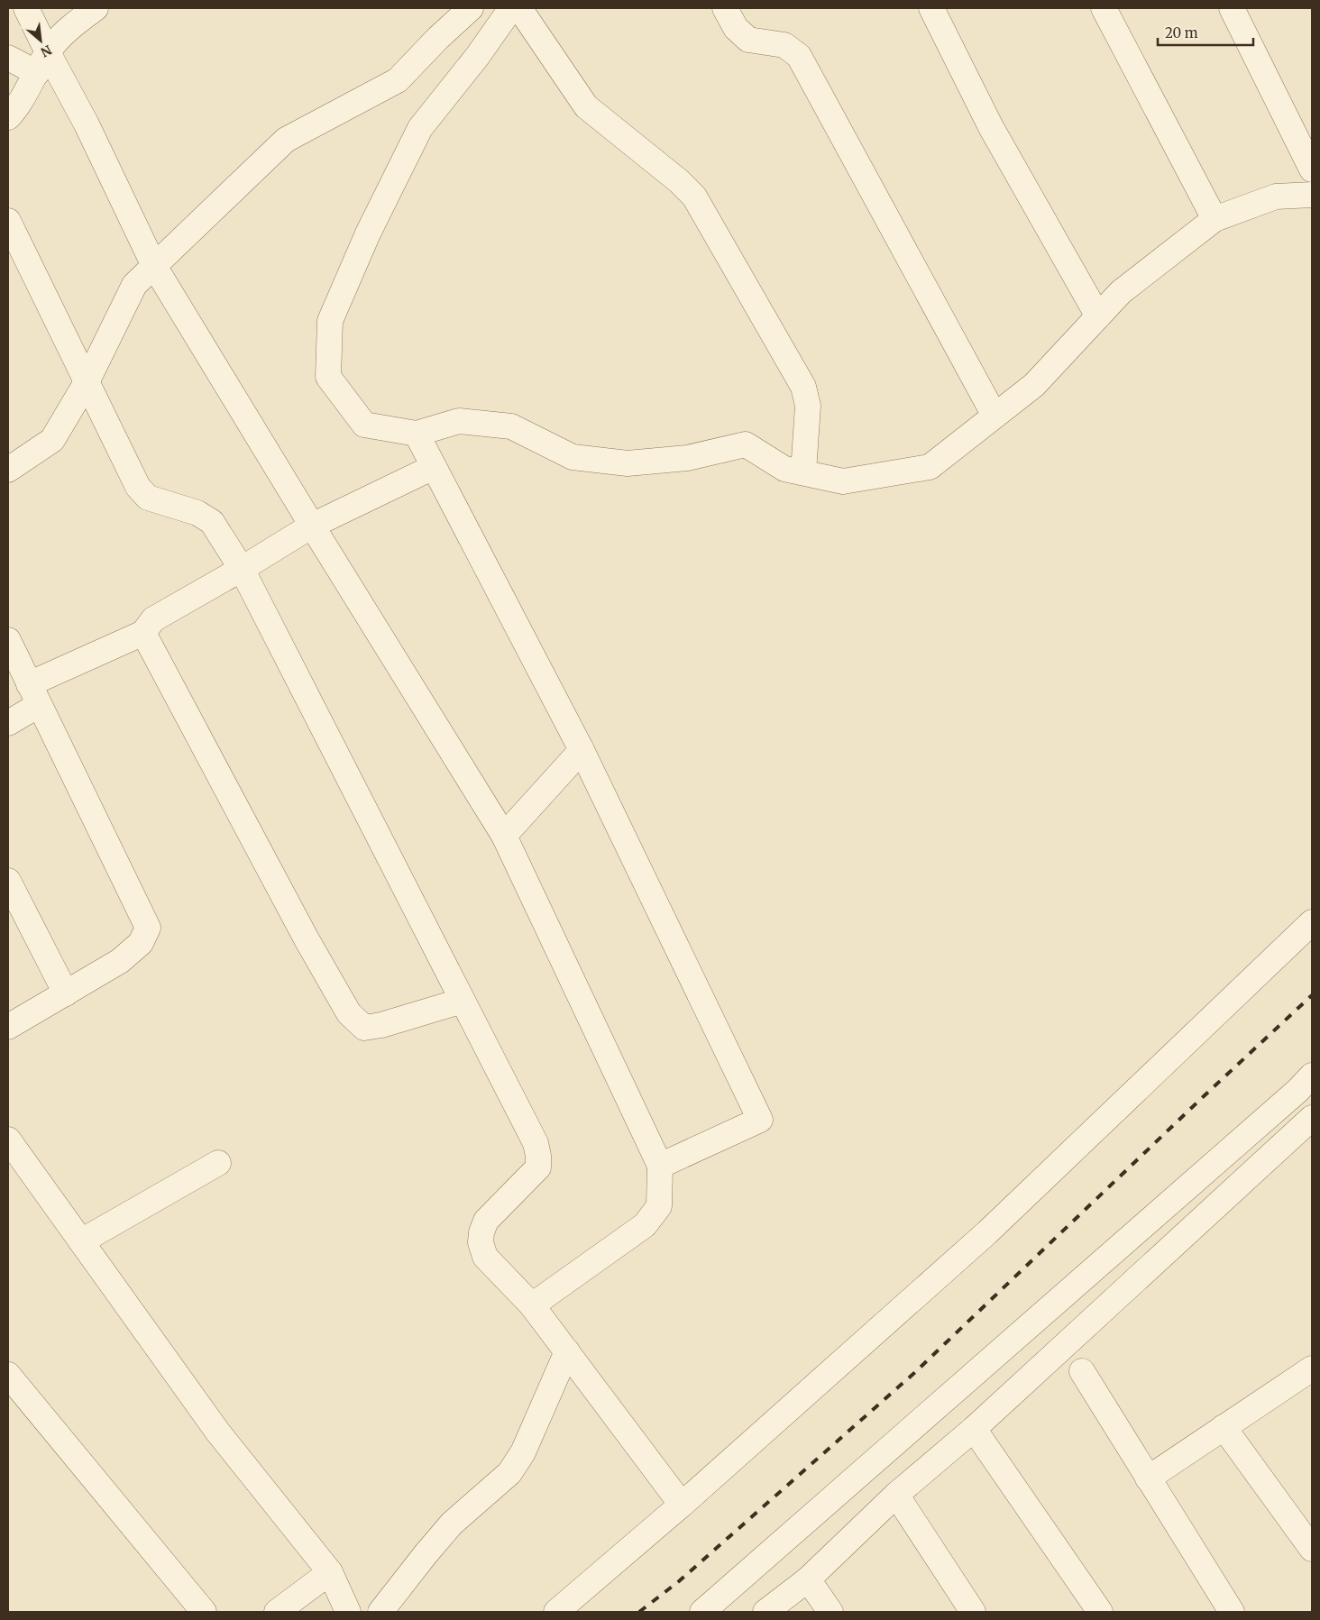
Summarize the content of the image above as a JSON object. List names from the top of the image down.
{
  "scale_bar": "20 m",
  "north": "bottom right"
}
